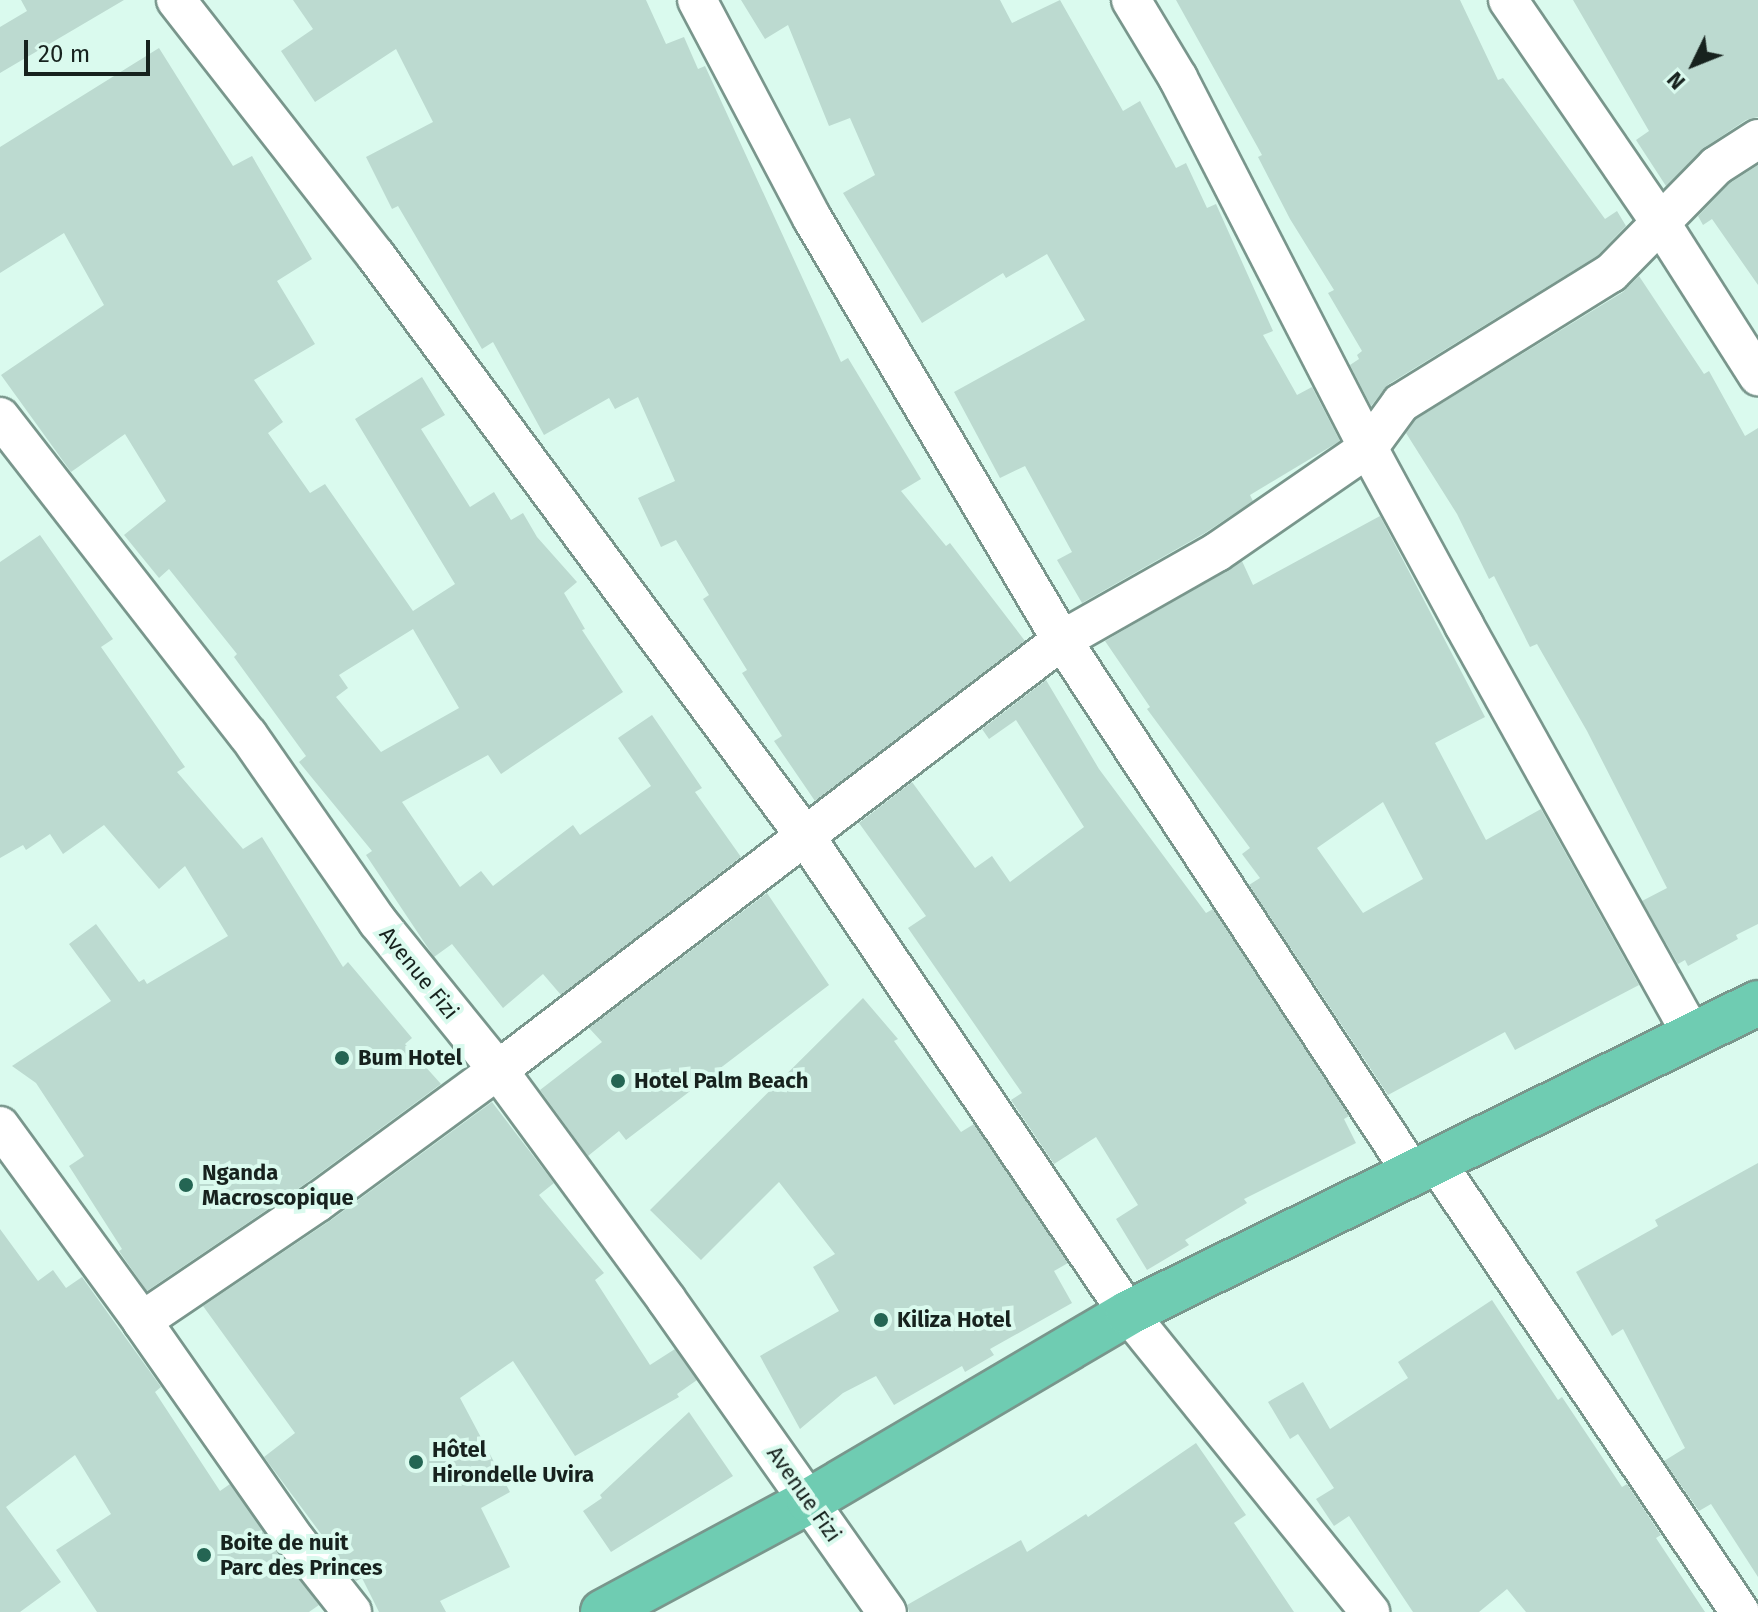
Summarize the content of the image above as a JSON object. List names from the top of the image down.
{
  "streets": {
    "street": ["Avenue Fizi"]
  },
  "places": [
    "Bum Hotel",
    "Hotel Palm Beach",
    "Nganda Macroscopique",
    "Kiliza Hotel",
    "Hôtel Hirondelle Uvira",
    "Boite de nuit Parc des Princes"
  ],
  "scale_bar": "20 m",
  "north": "bottom left"
}
